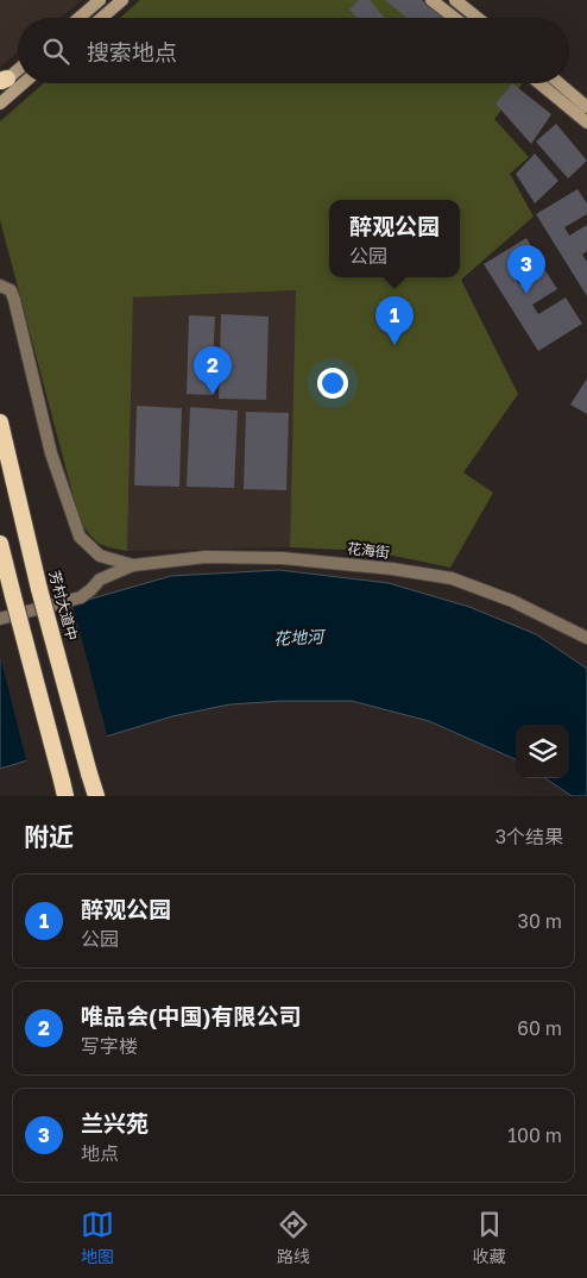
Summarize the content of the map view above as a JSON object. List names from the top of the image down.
{
  "streets": {
    "highway": ["芳村大道中"],
    "street": ["花海街"]
  },
  "water": ["花地河"],
  "page": {
    "search": "搜索地点",
    "popup": ["醉观公园", "公园"],
    "pins": ["3", "1", "2"],
    "heading": ["附近", "3个结果"],
    "list": [
      {
        "mark": "1",
        "name": "醉观公园",
        "note": "公园",
        "value": "30 m"
      },
      {
        "mark": "2",
        "name": "唯品会(中国)有限公司",
        "note": "写字楼",
        "value": "60 m"
      },
      {
        "mark": "3",
        "name": "兰兴苑",
        "note": "地点",
        "value": "100 m"
      }
    ],
    "nav": ["地图", "路线", "收藏"]
  }
}
